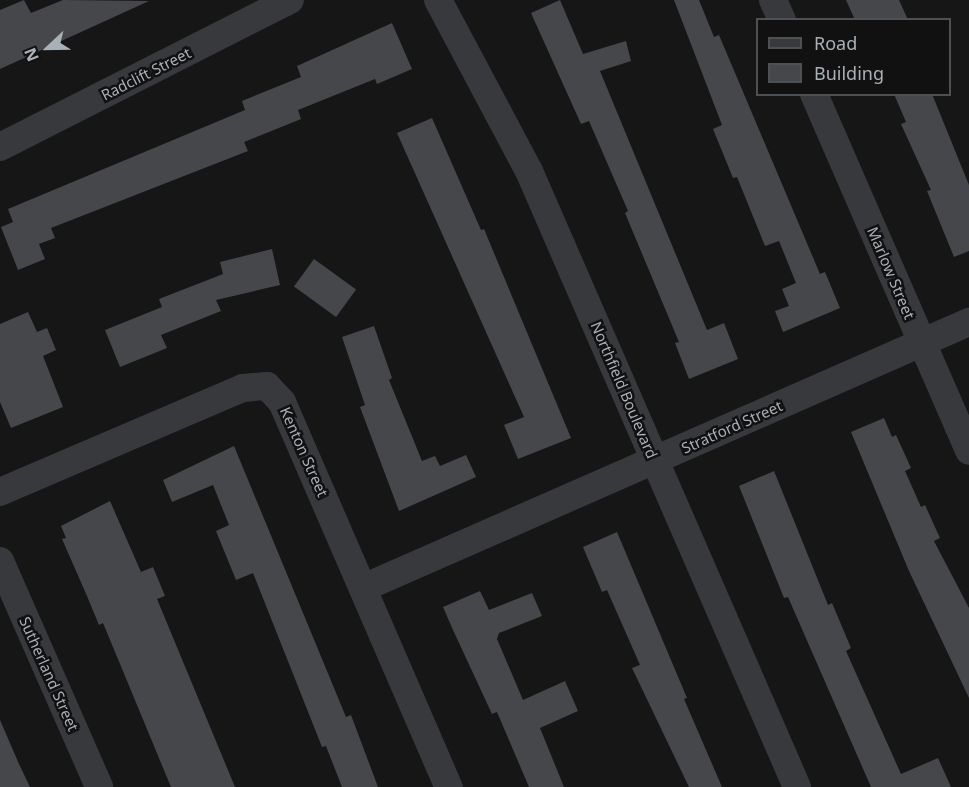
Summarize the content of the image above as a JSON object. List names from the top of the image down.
{
  "streets": {
    "street": [
      "Radclift Street",
      "Marlow Street",
      "Northfield Boulevard",
      "Stratford Street",
      "Kenton Street",
      "Sutherland Street"
    ]
  },
  "crossings": [
    ["Marlow Street", "Stratford Street"],
    ["Northfield Boulevard", "Stratford Street"],
    ["Stratford Street", "Kenton Street"]
  ],
  "legend": ["Road", "Building"],
  "north": "left"
}
